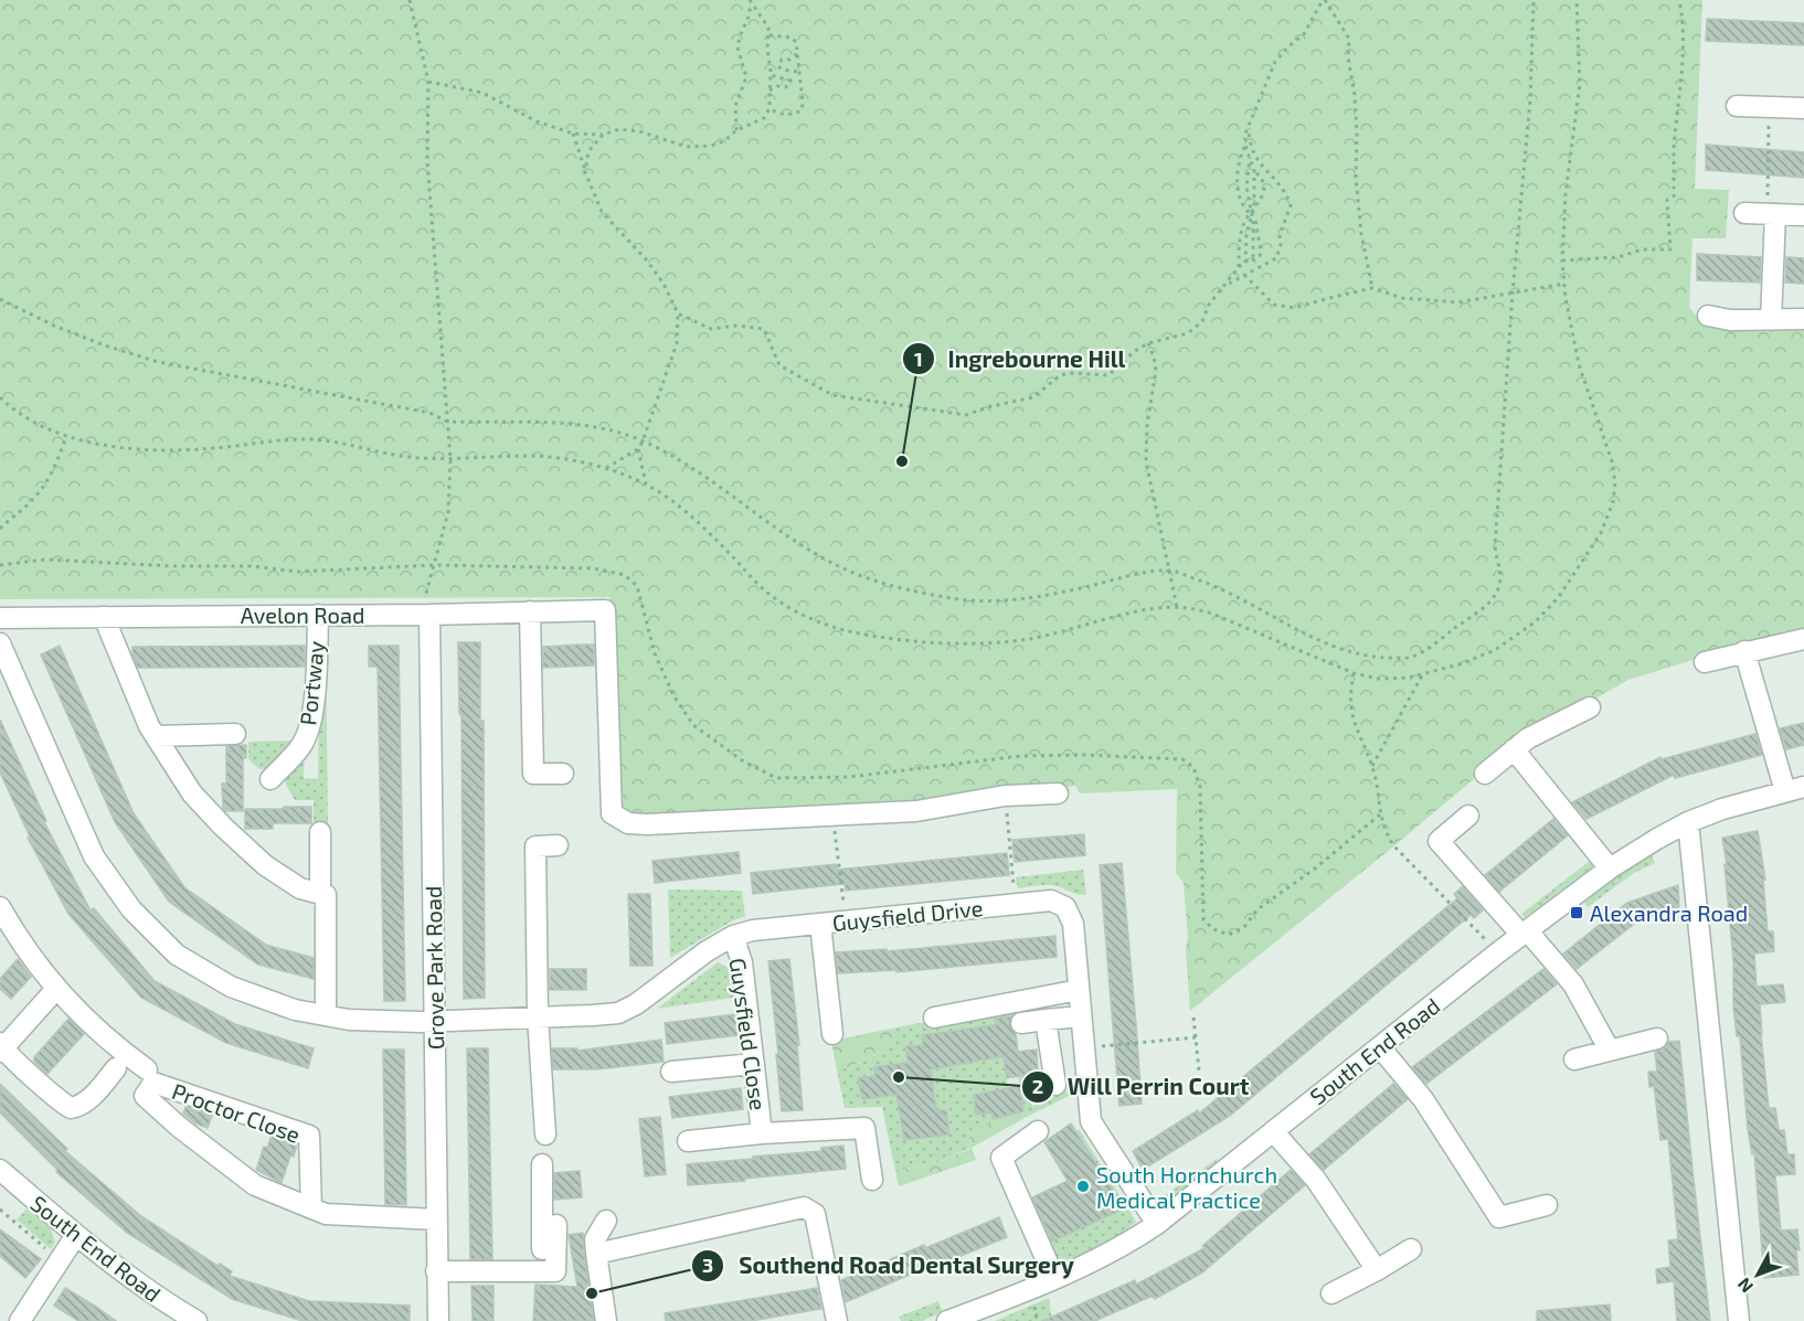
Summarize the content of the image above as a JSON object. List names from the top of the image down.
{
  "streets": {
    "street": [
      "Avelon Road",
      "Portway",
      "Guysfield Drive",
      "Grove Park Road",
      "Guysfield Close",
      "South End Road",
      "Proctor Close"
    ]
  },
  "crossings": [
    ["Avelon Road", "Portway"],
    ["Avelon Road", "Grove Park Road"],
    ["Guysfield Drive", "Grove Park Road"],
    ["Guysfield Drive", "Guysfield Close"],
    ["Guysfield Drive", "South End Road"],
    ["Grove Park Road", "Proctor Close"]
  ],
  "places": {
    "other": [
      "Ingrebourne Hill",
      "Will Perrin Court",
      "South Hornchurch Medical Practice",
      "Southend Road Dental Surgery"
    ],
    "transit": ["Alexandra Road"]
  },
  "north": "bottom left"
}
